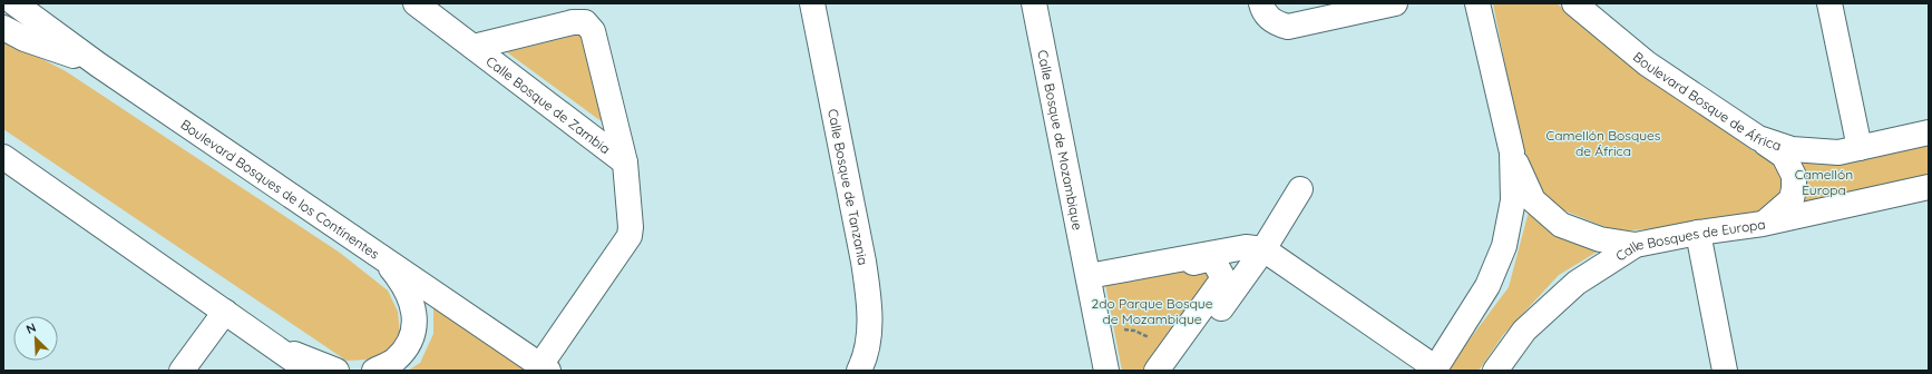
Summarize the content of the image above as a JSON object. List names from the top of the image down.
{
  "streets": {
    "street": [
      "Boulevard Bosque de África",
      "Calle Bosque de Zambia",
      "Calle Bosque de Mozambique",
      "Calle Bosque de Tanzania",
      "Boulevard Bosques de los Continentes",
      "Calle Bosques de Europa"
    ]
  },
  "crossings": [
    ["Calle Bosque de Zambia", "Boulevard Bosques de los Continentes"]
  ],
  "parks": ["Camellón Bosques de África", "Camellón Europa", "2do Parque Bosque de Mozambique"],
  "north": "top left"
}
